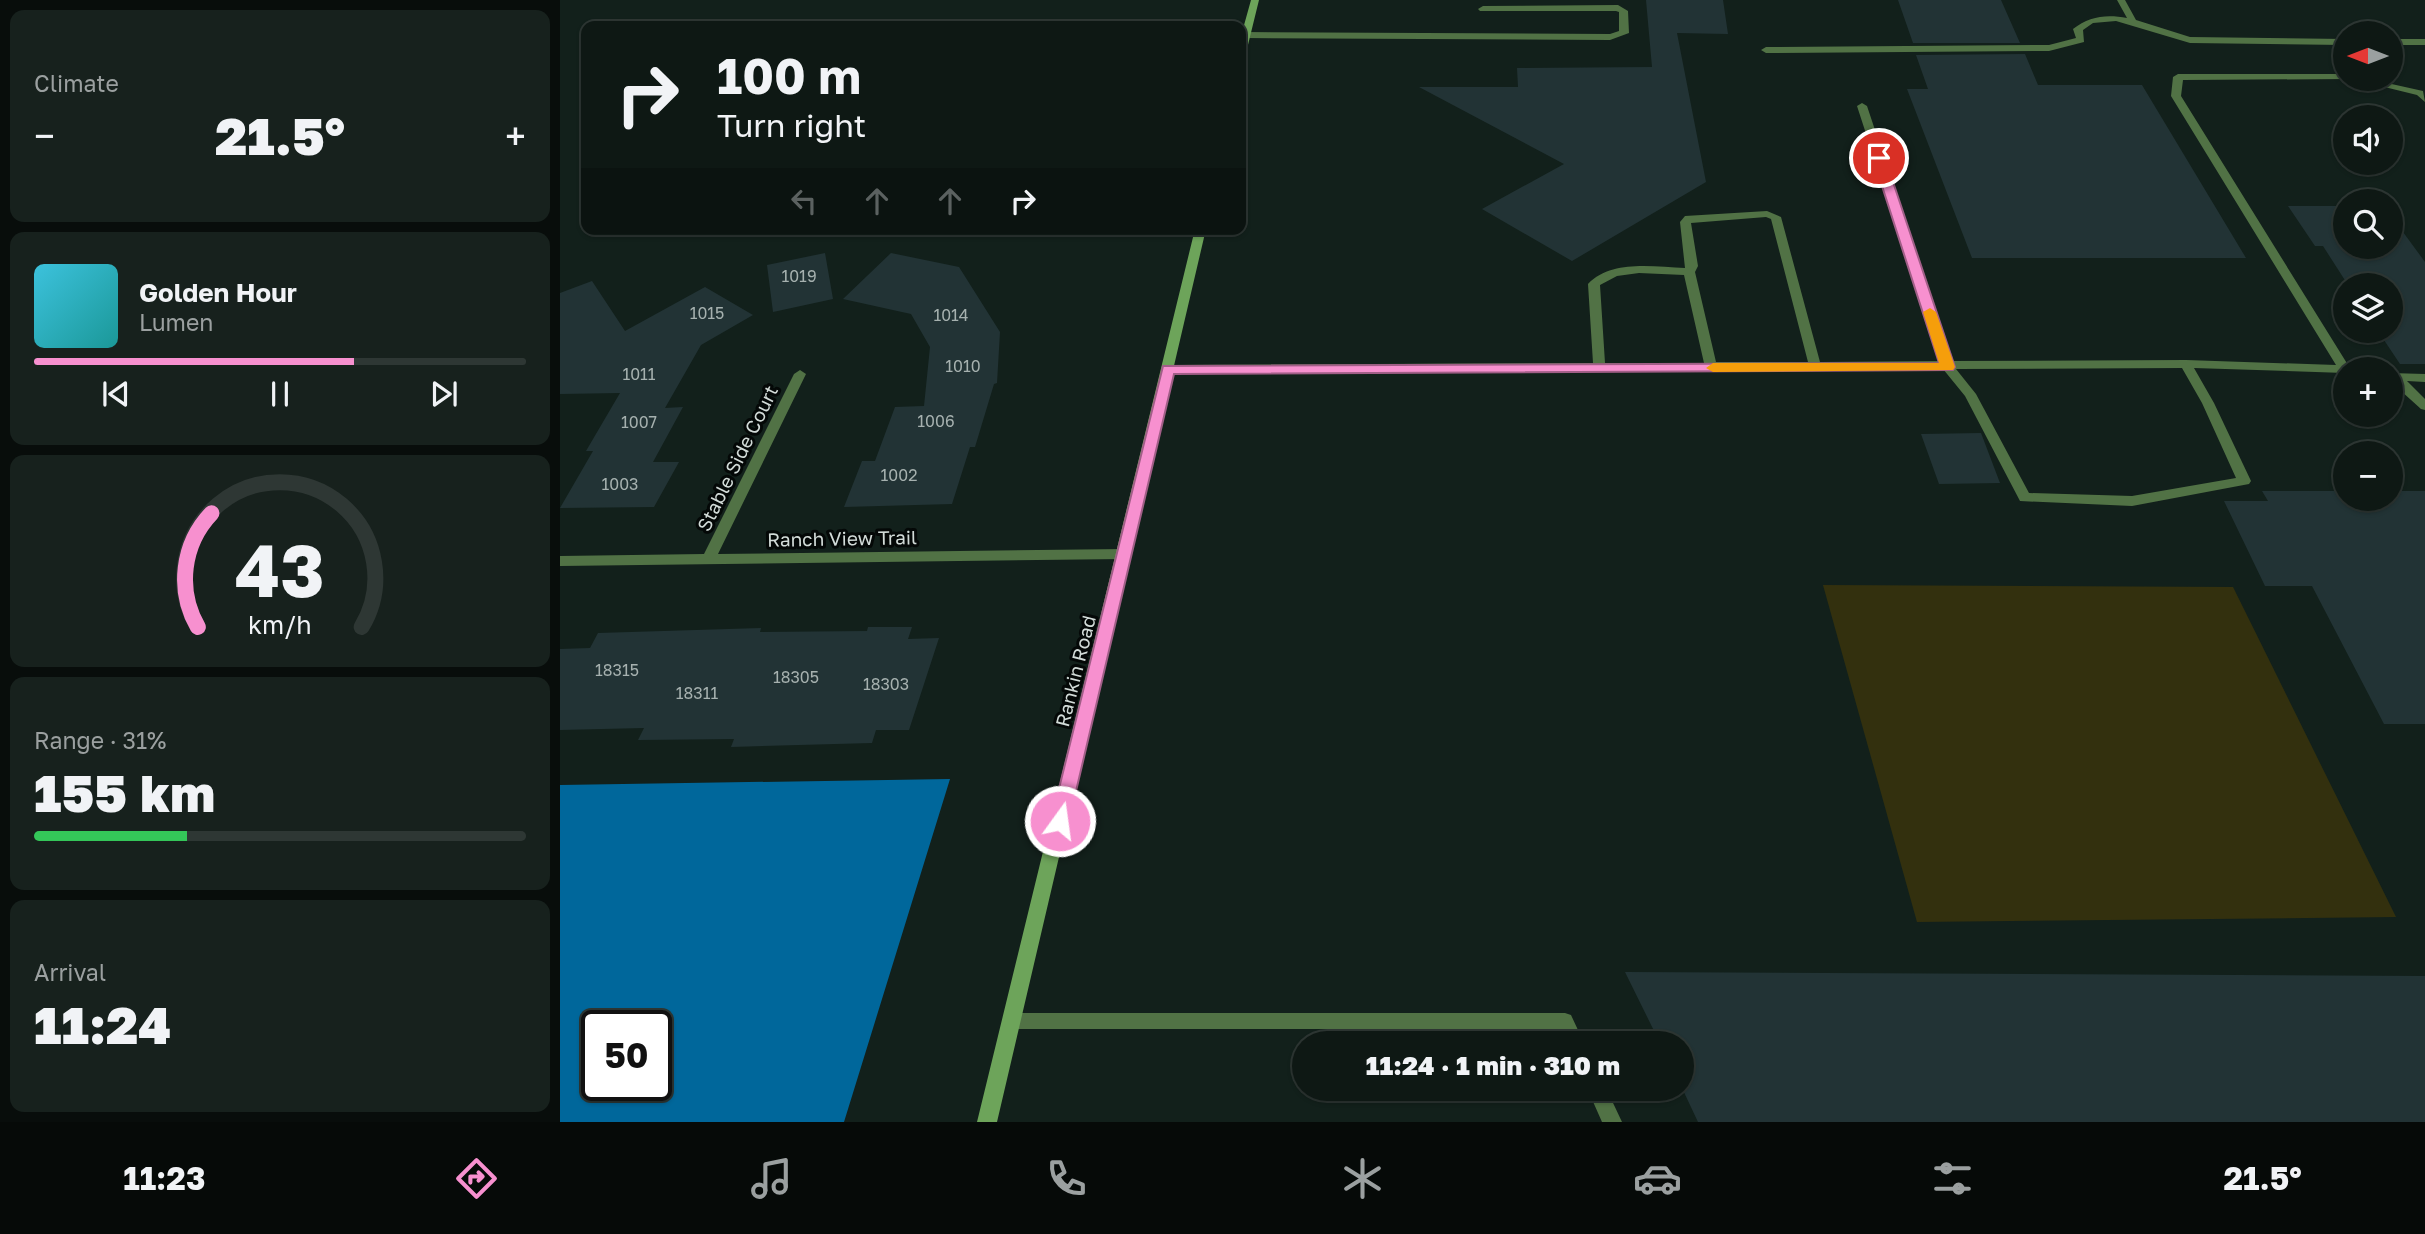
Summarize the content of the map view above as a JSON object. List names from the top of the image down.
{
  "streets": {
    "main road": ["Rankin Road"],
    "street": ["Stable Side Court", "Ranch View Trail"]
  },
  "crossings": [
    ["Stable Side Court", "Ranch View Trail"],
    ["Ranch View Trail", "Rankin Road"]
  ],
  "house_numbers": [
    "1019",
    "1015",
    "1014",
    "1010",
    "1011",
    "1006",
    "1007",
    "1002",
    "1003",
    "18315",
    "18305",
    "18303",
    "18311"
  ],
  "north": "left",
  "page": {
    "tile": [
      "Climate",
      ["Range · 31%", "155 km"],
      ["Arrival", "11:24"]
    ],
    "map_buttons": ["+", "−"],
    "turn": ["100 m", "Turn right"],
    "heat": ["−", "21.5°", "+"],
    "song": ["Golden Hour", "Lumen"],
    "limit": "50",
    "trip": "11:24 · 1 min · 310 m",
    "tabs": ["11:23", "21.5°"],
    "gauge": ["43", "km/h"]
  }
}
